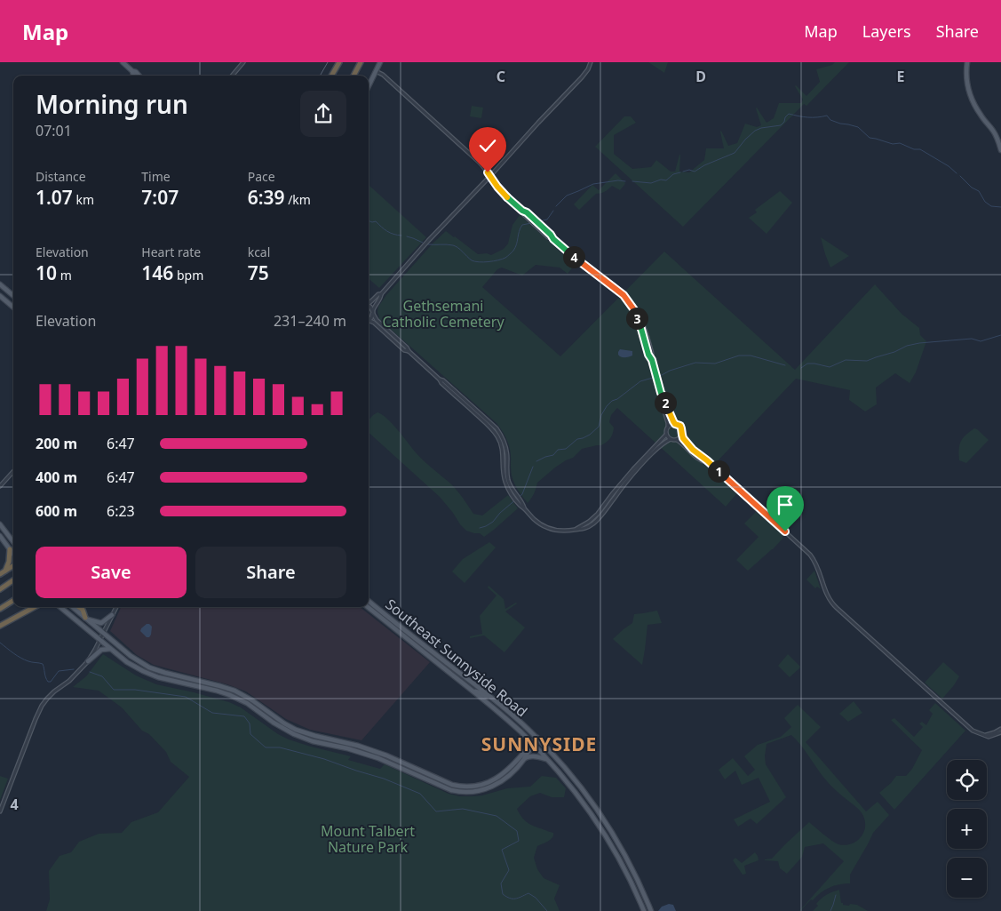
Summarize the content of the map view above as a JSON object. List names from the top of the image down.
{
  "streets": {
    "main road": ["Southeast Sunnyside Road"]
  },
  "districts": ["SUNNYSIDE"],
  "parks": ["Gethsemani Catholic Cemetery", "Mount Talbert Nature Park"],
  "page": {
    "header": "Map",
    "nav": ["Map", "Layers", "Share"],
    "heading": ["Morning run", "07:01"],
    "stats": [
      ["Distance", "1.07 km"],
      ["Time", "7:07"],
      ["Pace", "6:39 /km"],
      ["Elevation", "10 m"],
      ["Heart rate", "146 bpm"],
      ["kcal", "75"]
    ],
    "pins": [
      "4",
      "3",
      "2",
      "1"
    ],
    "chart": ["Elevation", "231–240 m"],
    "list": [
      {
        "name": "200 m",
        "note": "6:47"
      },
      {
        "name": "400 m",
        "note": "6:47"
      },
      {
        "name": "600 m",
        "note": "6:23"
      }
    ],
    "buttons": ["Save", "Share"],
    "map_buttons": ["+", "−"]
  },
  "grid": {
    "columns": ["C", "D", "E"],
    "rows": ["4"]
  }
}
